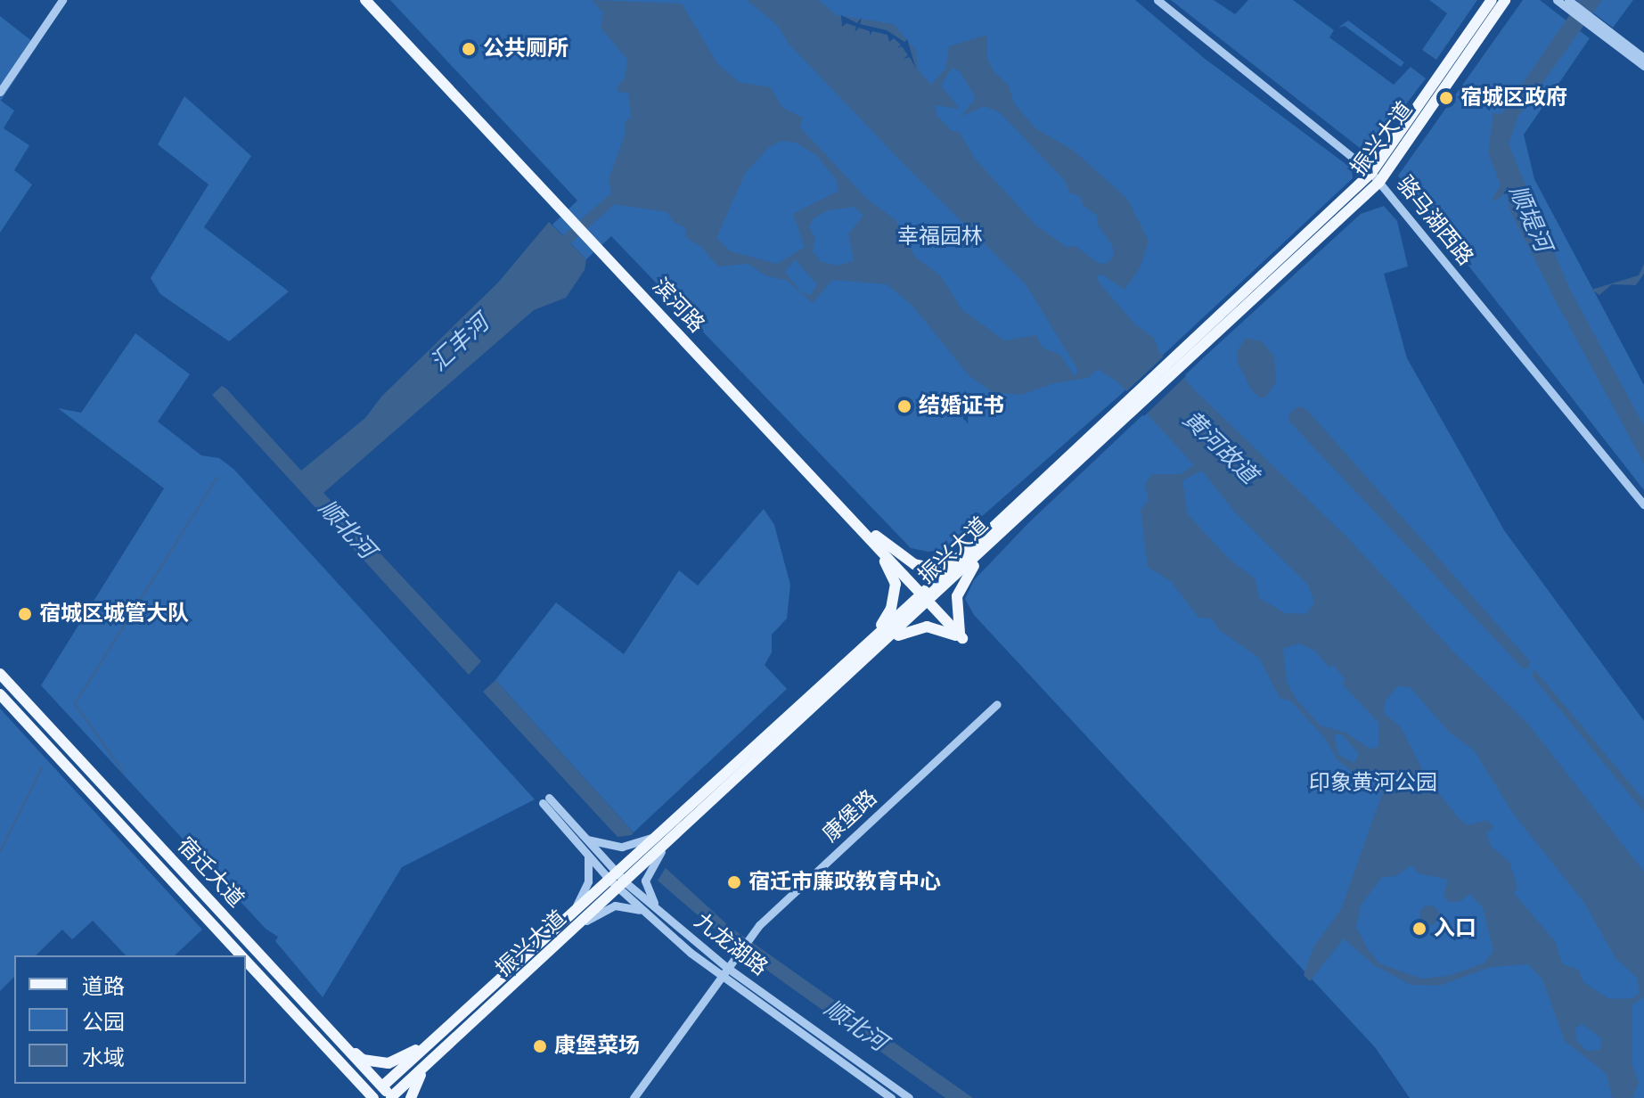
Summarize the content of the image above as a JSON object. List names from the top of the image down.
{
  "streets": {
    "main road": ["振兴大道", "滨河路", "宿迁大道"],
    "street": ["骆马湖西路", "康堡路", "九龙湖路"]
  },
  "crossings": [
    ["振兴大道", "骆马湖西路"],
    ["振兴大道", "滨河路"],
    ["振兴大道", "宿迁大道"],
    ["振兴大道", "九龙湖路"],
    ["康堡路", "九龙湖路"]
  ],
  "water": [
    "顺堤河",
    "汇丰河",
    "黄河故道",
    "顺北河"
  ],
  "parks": ["幸福园林", "印象黄河公园"],
  "places": [
    "公共厕所",
    "宿城区政府",
    "结婚证书",
    "宿城区城管大队",
    "宿迁市廉政教育中心",
    "入口",
    "康堡菜场"
  ],
  "legend": ["道路", "公园", "水域"]
}
